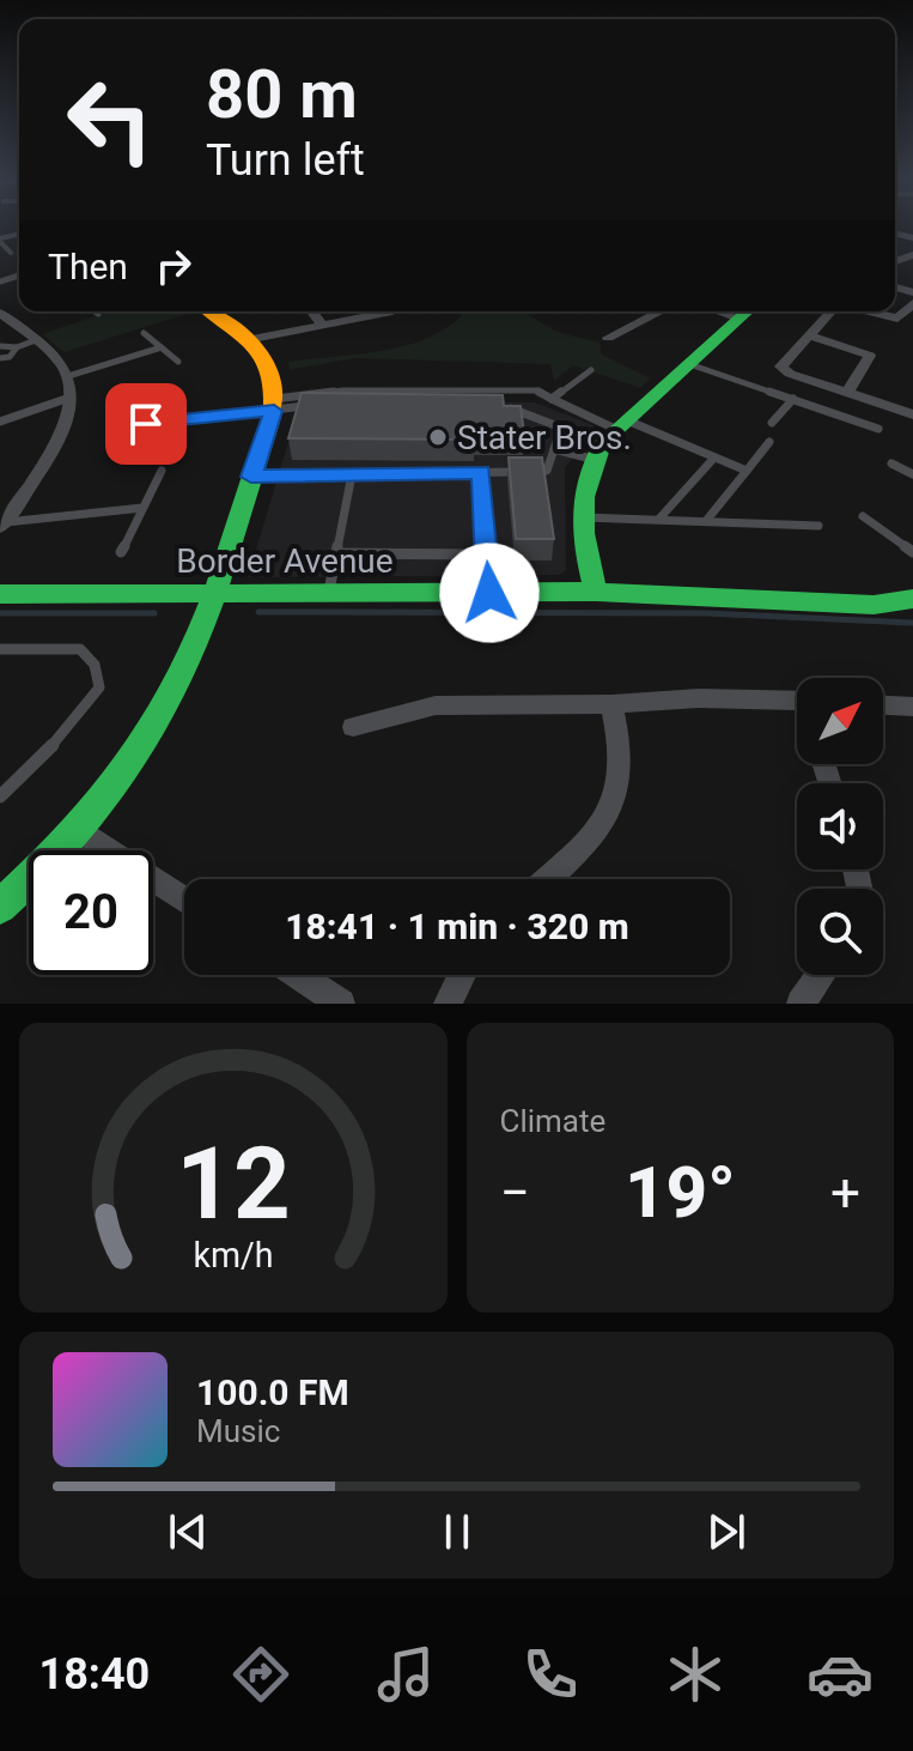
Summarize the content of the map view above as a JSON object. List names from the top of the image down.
{
  "streets": {
    "street": ["Border Avenue"]
  },
  "places": ["Stater Bros."],
  "north": "top right",
  "page": {
    "turn": ["80 m", "Turn left"],
    "then": "Then",
    "limit": "20",
    "trip": "18:41 · 1 min · 320 m",
    "tile": "Climate",
    "heat": ["−", "19°", "+"],
    "song": ["100.0 FM", "Music"],
    "tabs": "18:40",
    "gauge": ["12", "km/h"]
  }
}
